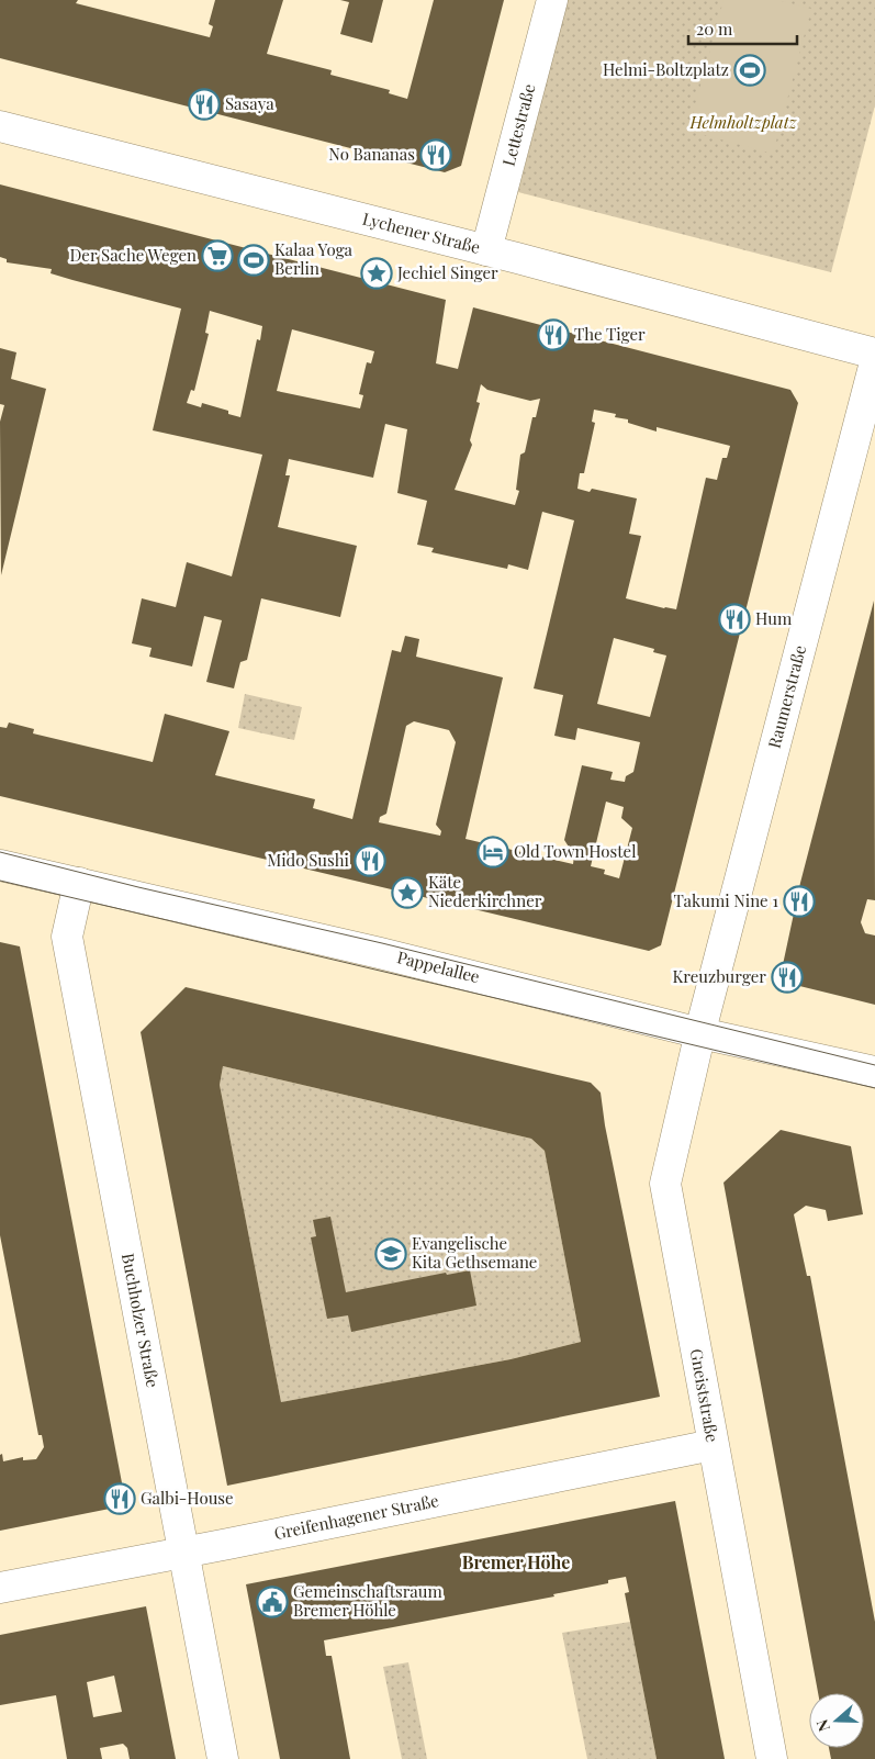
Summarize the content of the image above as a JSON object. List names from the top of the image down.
{
  "streets": {
    "street": [
      "Lettestraße",
      "Lychener Straße",
      "Raumerstraße",
      "Pappelallee",
      "Buchholzer Straße",
      "Gneiststraße",
      "Greifenhagener Straße"
    ]
  },
  "crossings": [
    ["Lettestraße", "Lychener Straße"],
    ["Raumerstraße", "Pappelallee"],
    ["Raumerstraße", "Gneiststraße"],
    ["Pappelallee", "Buchholzer Straße"],
    ["Pappelallee", "Gneiststraße"],
    ["Buchholzer Straße", "Greifenhagener Straße"],
    ["Gneiststraße", "Greifenhagener Straße"]
  ],
  "districts": ["Bremer Höhe"],
  "parks": ["Helmholtzplatz"],
  "places": {
    "sports": ["Helmi-Boltzplatz", "Kalaa Yoga Berlin"],
    "restaurant": [
      "Sasaya",
      "No Bananas",
      "The Tiger",
      "Hum",
      "Mido Sushi",
      "Takumi Nine 1",
      "Kreuzburger",
      "Galbi-House"
    ],
    "supermarket": ["Der Sache Wegen"],
    "place": ["Jechiel Singer", "Käte Niederkirchner"],
    "hotel": ["Old Town Hostel"],
    "school or university": ["Evangelische Kita Gethsemane"],
    "public building": ["Gemeinschaftsraum Bremer Höhle"]
  },
  "scale_bar": "20 m",
  "north": "left"
}
